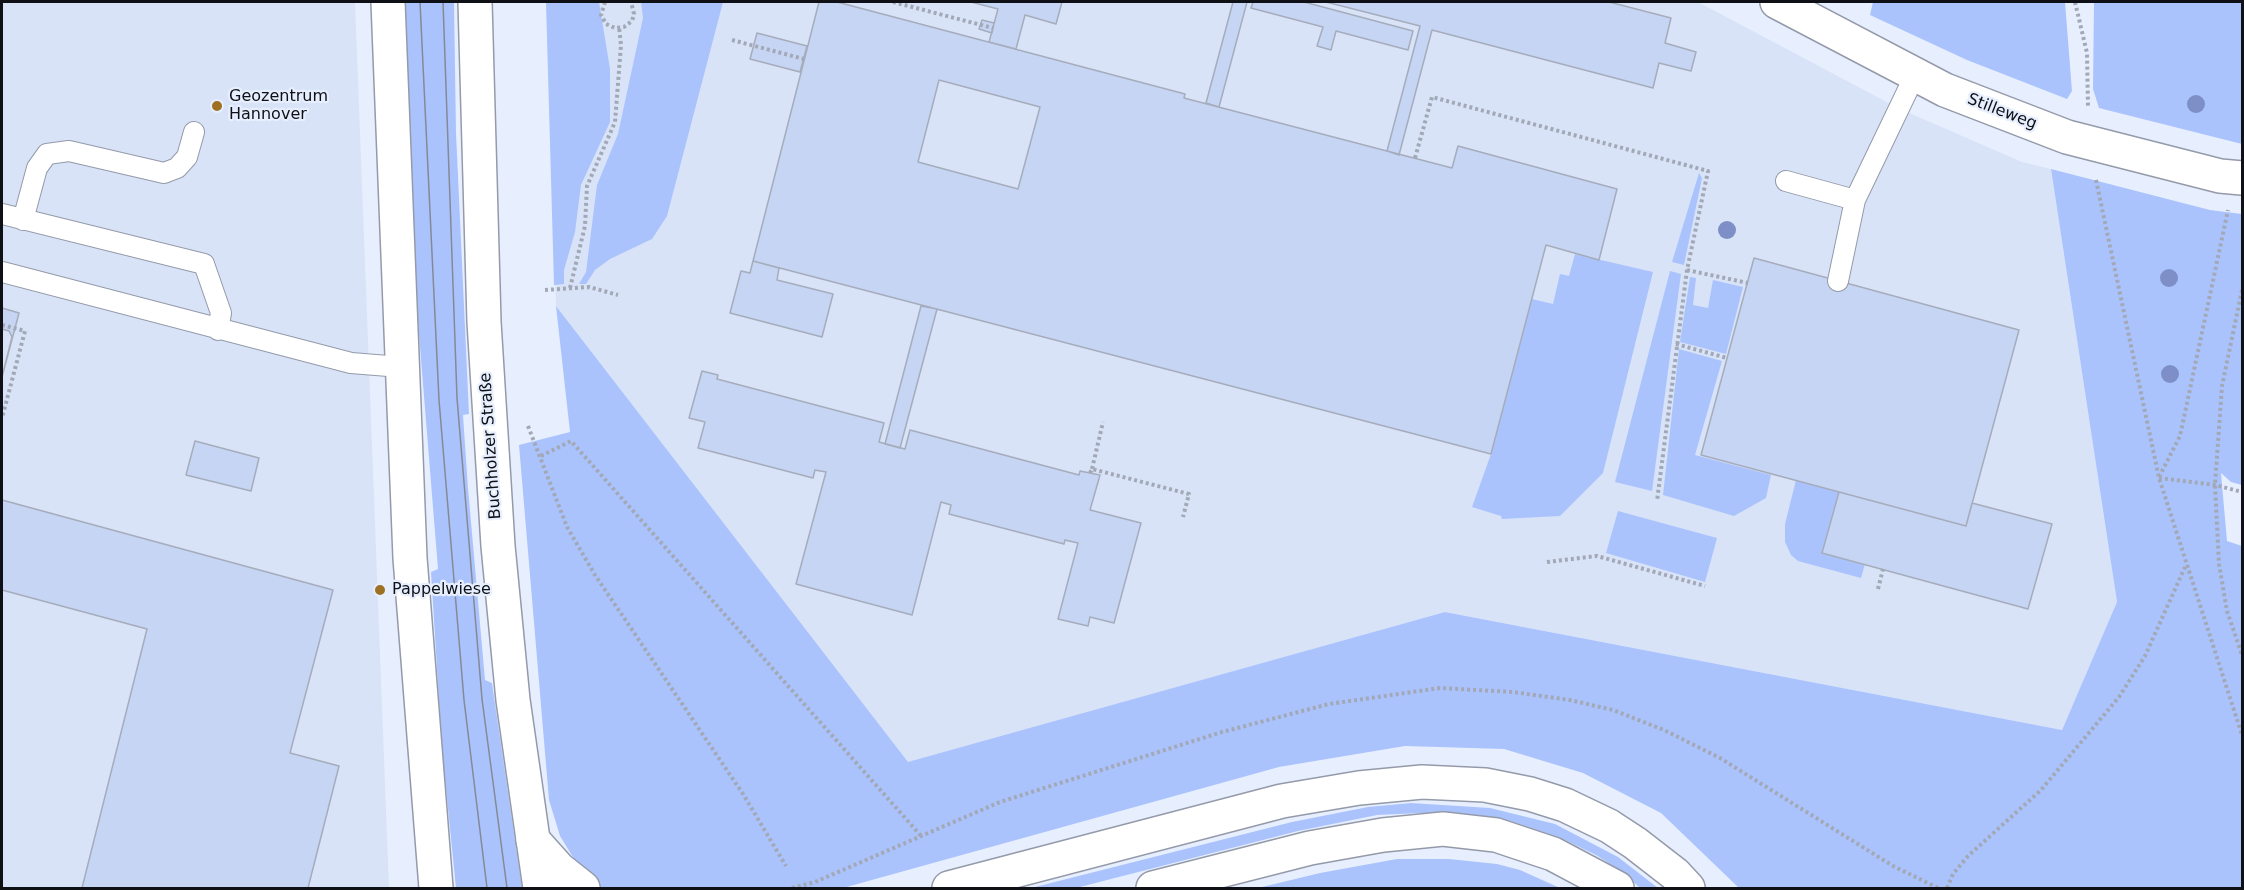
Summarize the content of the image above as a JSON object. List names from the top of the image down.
{
  "streets": {
    "main road": ["Stilleweg", "Buchholzer Straße"]
  },
  "places": ["Geozentrum Hannover", "Pappelwiese"]
}
